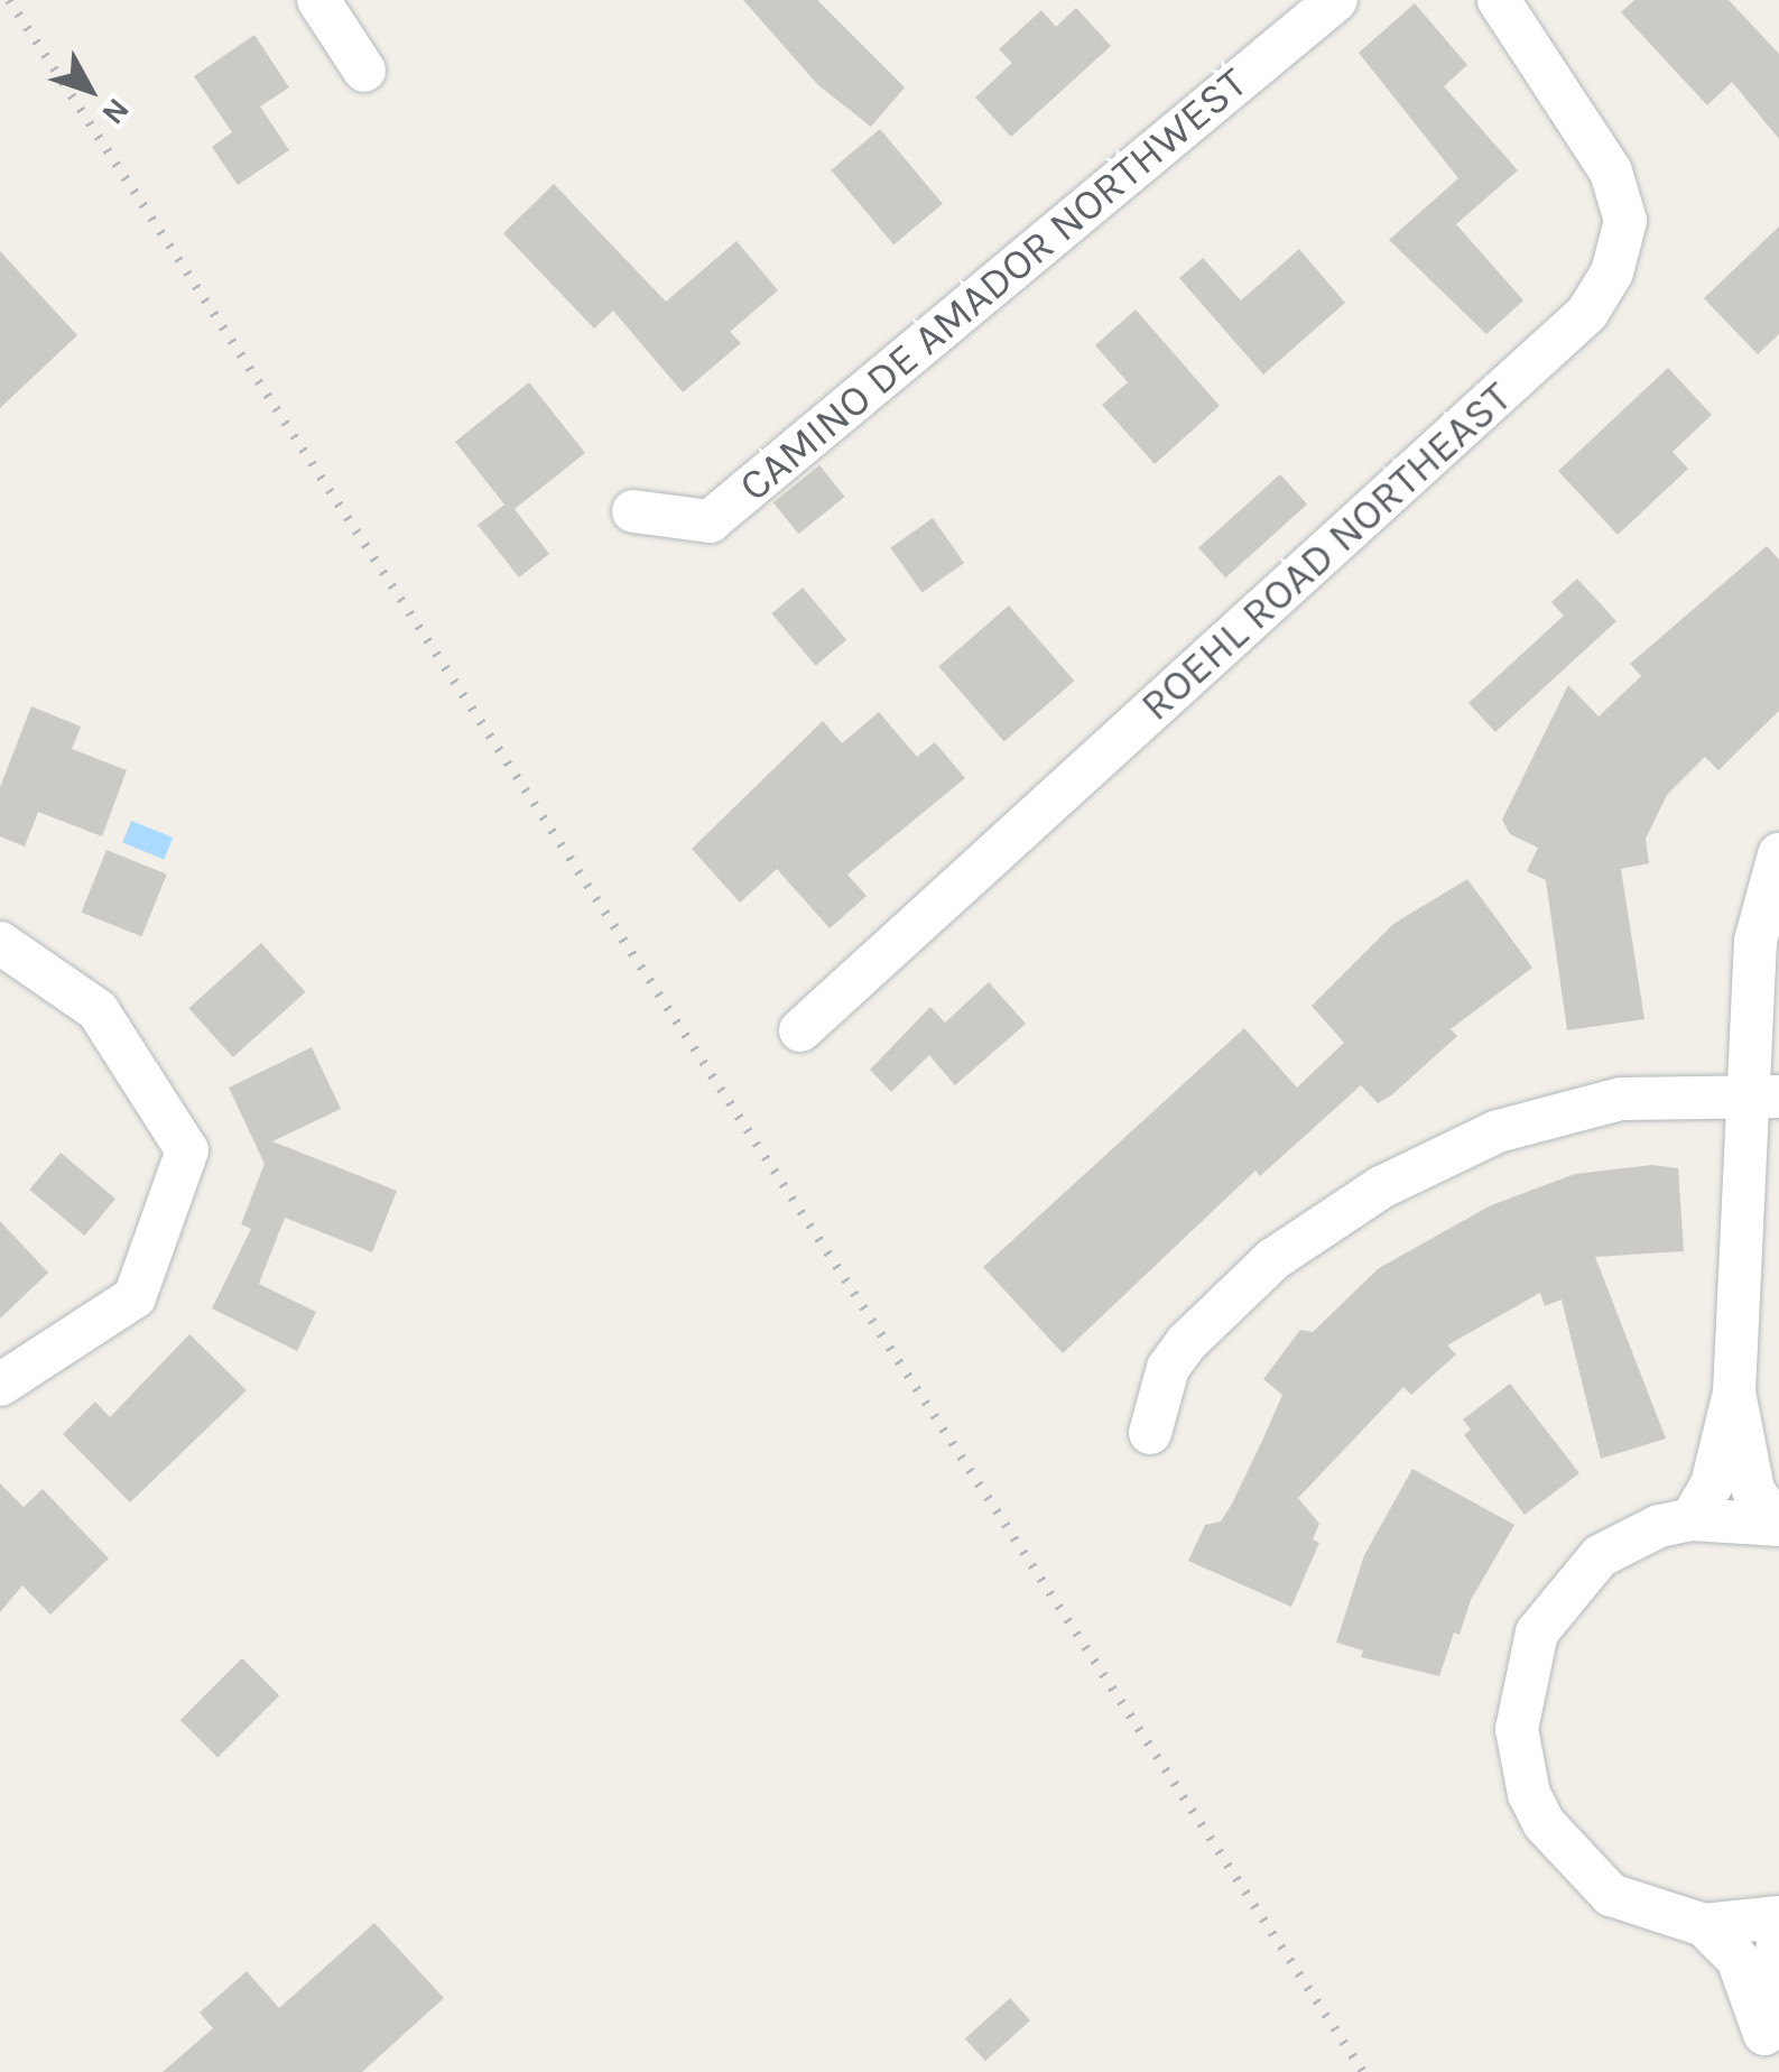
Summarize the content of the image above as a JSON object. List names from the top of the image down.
{
  "streets": {
    "street": ["CAMINO DE AMADOR NORTHWEST", "ROEHL ROAD NORTHEAST"]
  },
  "north": "bottom right"
}
